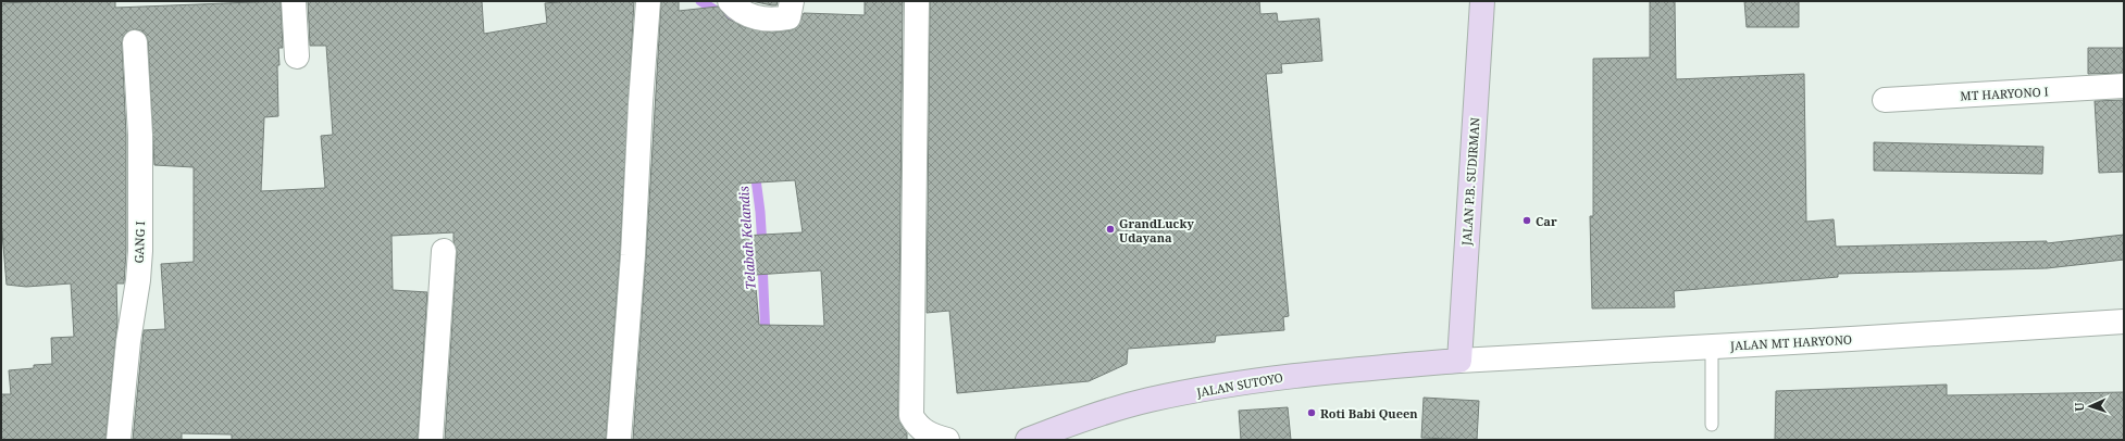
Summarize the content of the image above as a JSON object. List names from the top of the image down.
{
  "streets": {
    "main road": ["JALAN P.B. SUDIRMAN", "JALAN SUTOYO"],
    "street": ["MT HARYONO I", "GANG I", "JALAN MT HARYONO"]
  },
  "crossings": [
    ["JALAN P.B. SUDIRMAN", "JALAN MT HARYONO"],
    ["JALAN P.B. SUDIRMAN", "JALAN SUTOYO"],
    ["JALAN MT HARYONO", "JALAN SUTOYO"]
  ],
  "water": ["Telabah Kelandis"],
  "places": ["Car", "GrandLucky Udayana", "Roti Babi Queen"],
  "north": "left"
}
